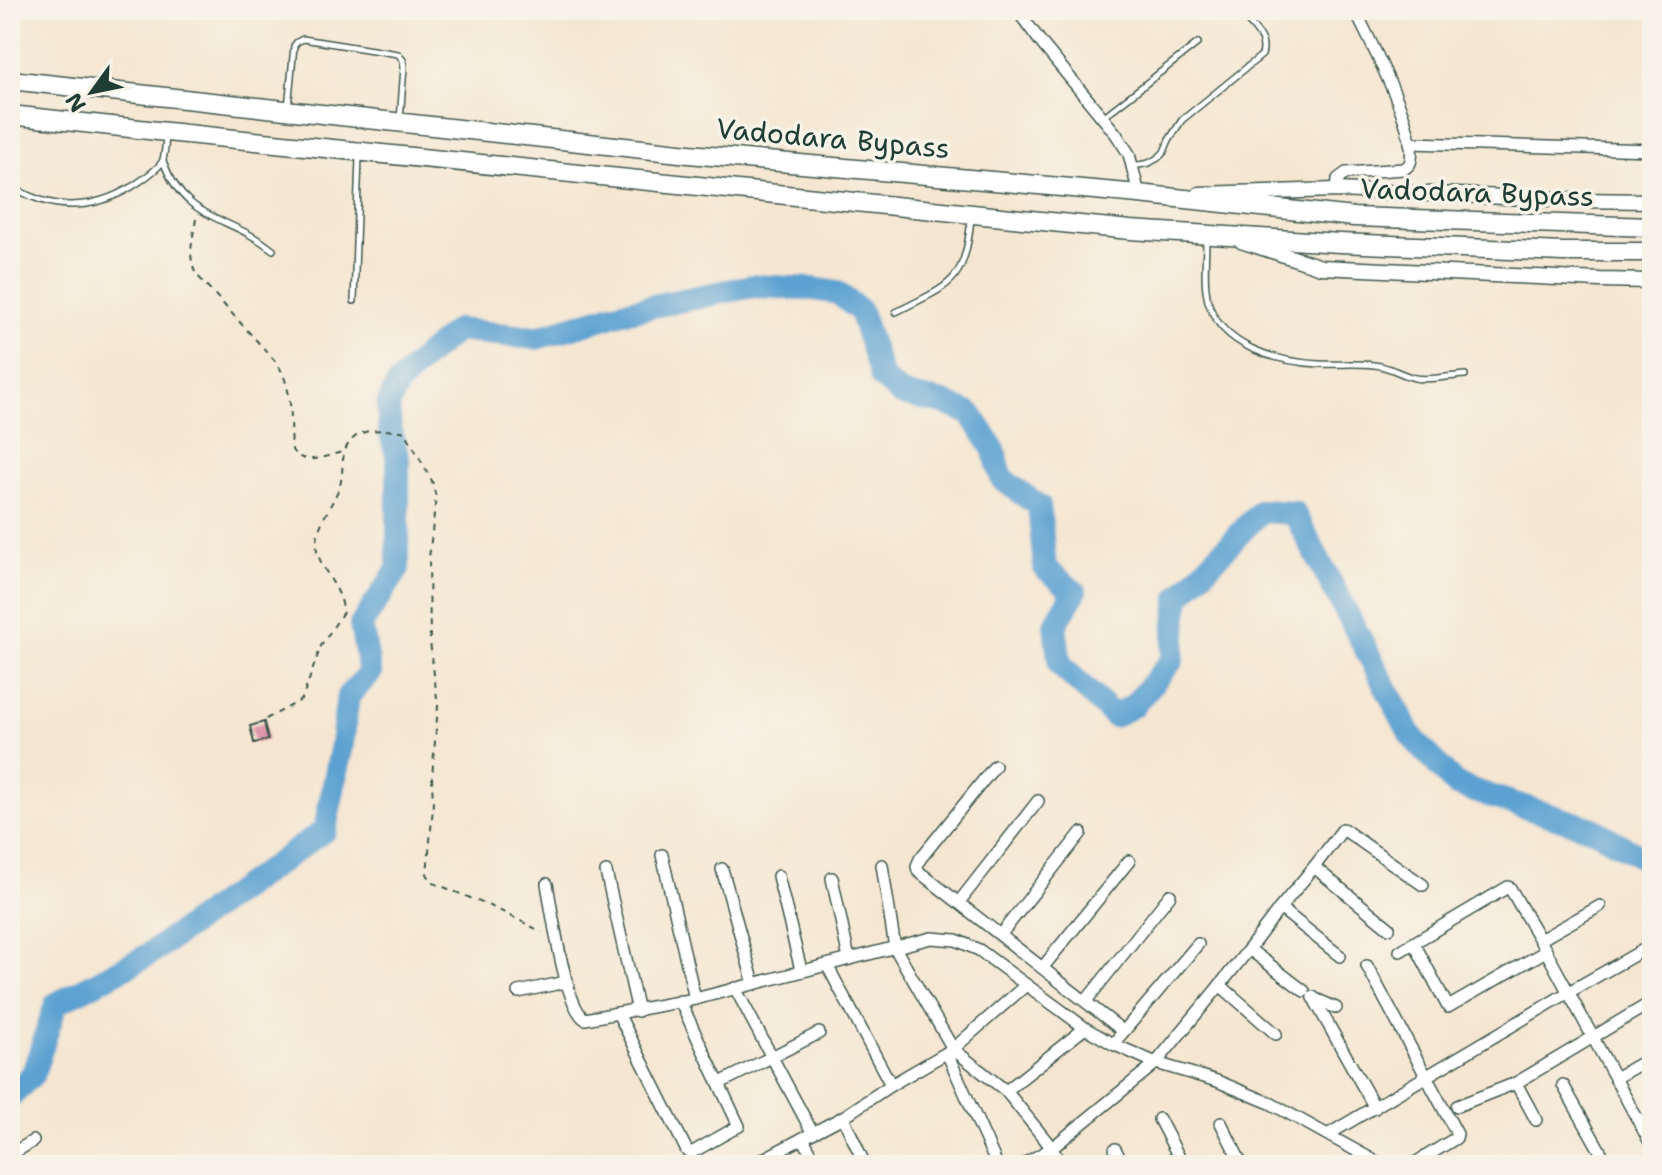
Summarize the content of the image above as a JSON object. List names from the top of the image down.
{
  "streets": {
    "highway": ["Vadodara Bypass"]
  },
  "north": "bottom left"
}
